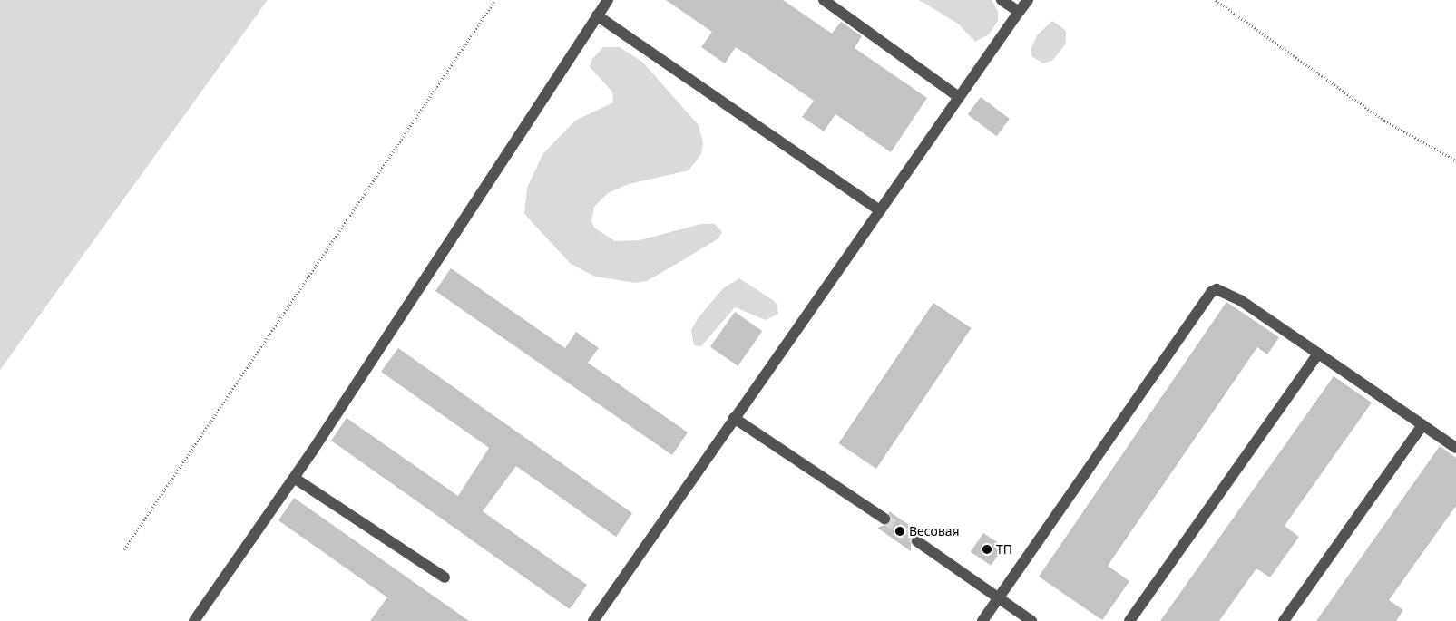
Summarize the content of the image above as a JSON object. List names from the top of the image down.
{
  "places": ["Весовая", "ТП"]
}
